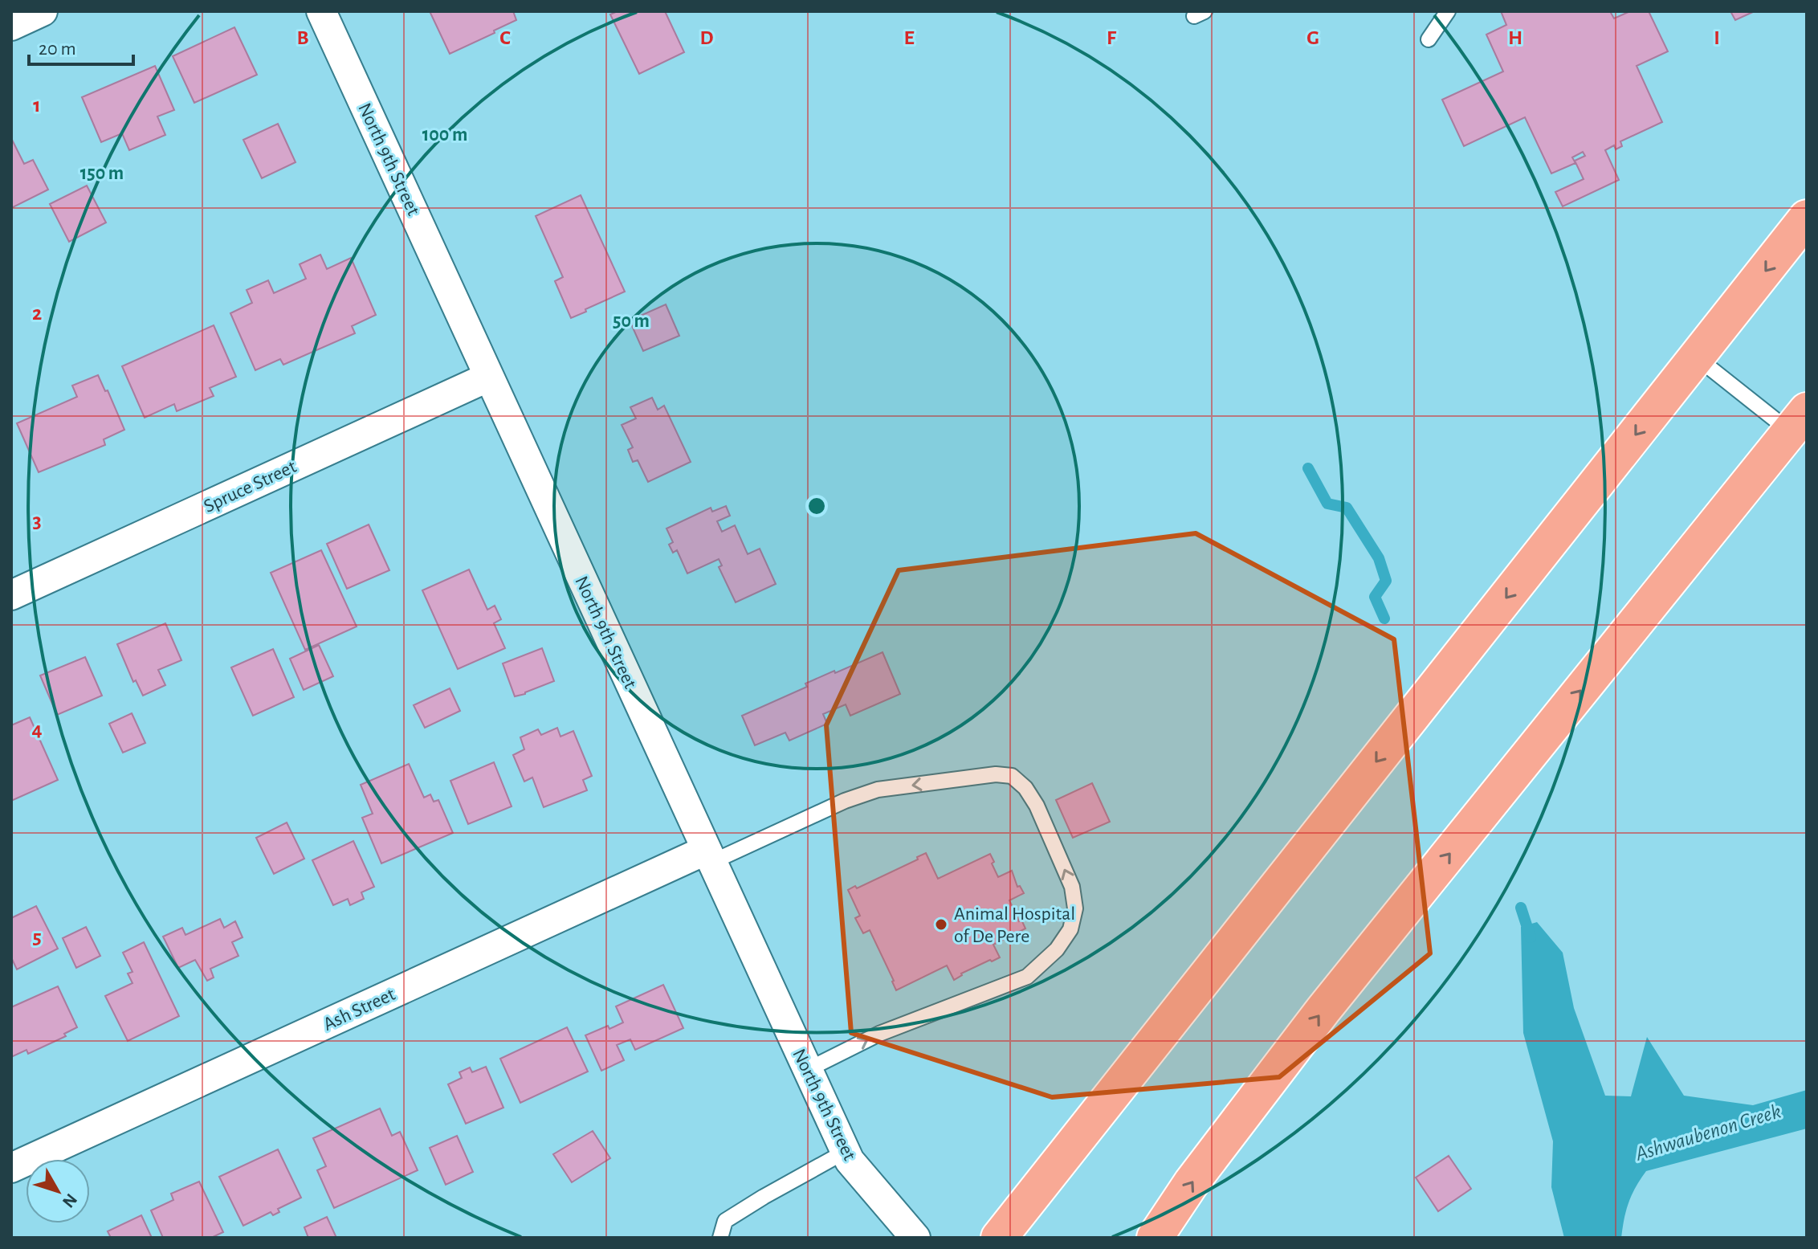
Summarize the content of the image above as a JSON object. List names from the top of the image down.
{
  "streets": {
    "street": ["North 9th Street", "Spruce Street", "Ash Street"]
  },
  "crossings": [
    ["North 9th Street", "Spruce Street"],
    ["North 9th Street", "Ash Street"]
  ],
  "water": ["Ashwaubenon Creek"],
  "places": ["Animal Hospital of De Pere"],
  "scale_bar": "20 m",
  "north": "bottom right",
  "grid": {
    "columns": [
      "B",
      "C",
      "D",
      "E",
      "F",
      "G",
      "H",
      "I"
    ],
    "rows": [
      "1",
      "2",
      "3",
      "4",
      "5"
    ]
  },
  "rings": ["100 m", "150 m", "50 m"]
}
